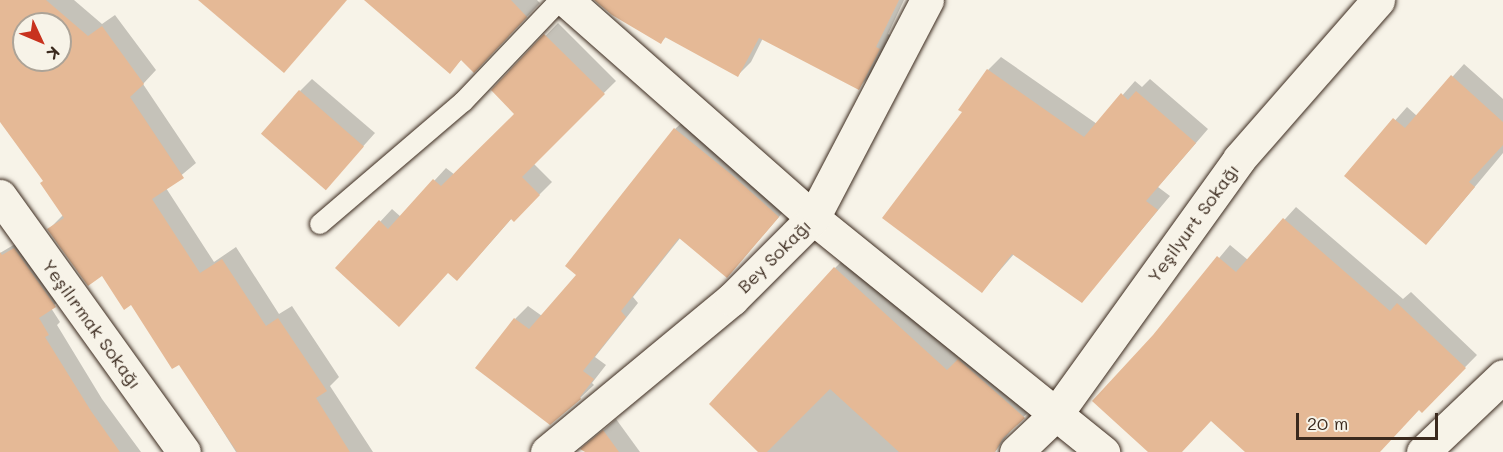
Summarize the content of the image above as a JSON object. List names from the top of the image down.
{
  "streets": {
    "street": ["Yeşilyurt Sokağı", "Bey Sokağı", "Yeşilırmak Sokağı"]
  },
  "scale_bar": "20 m",
  "north": "bottom right"
}
